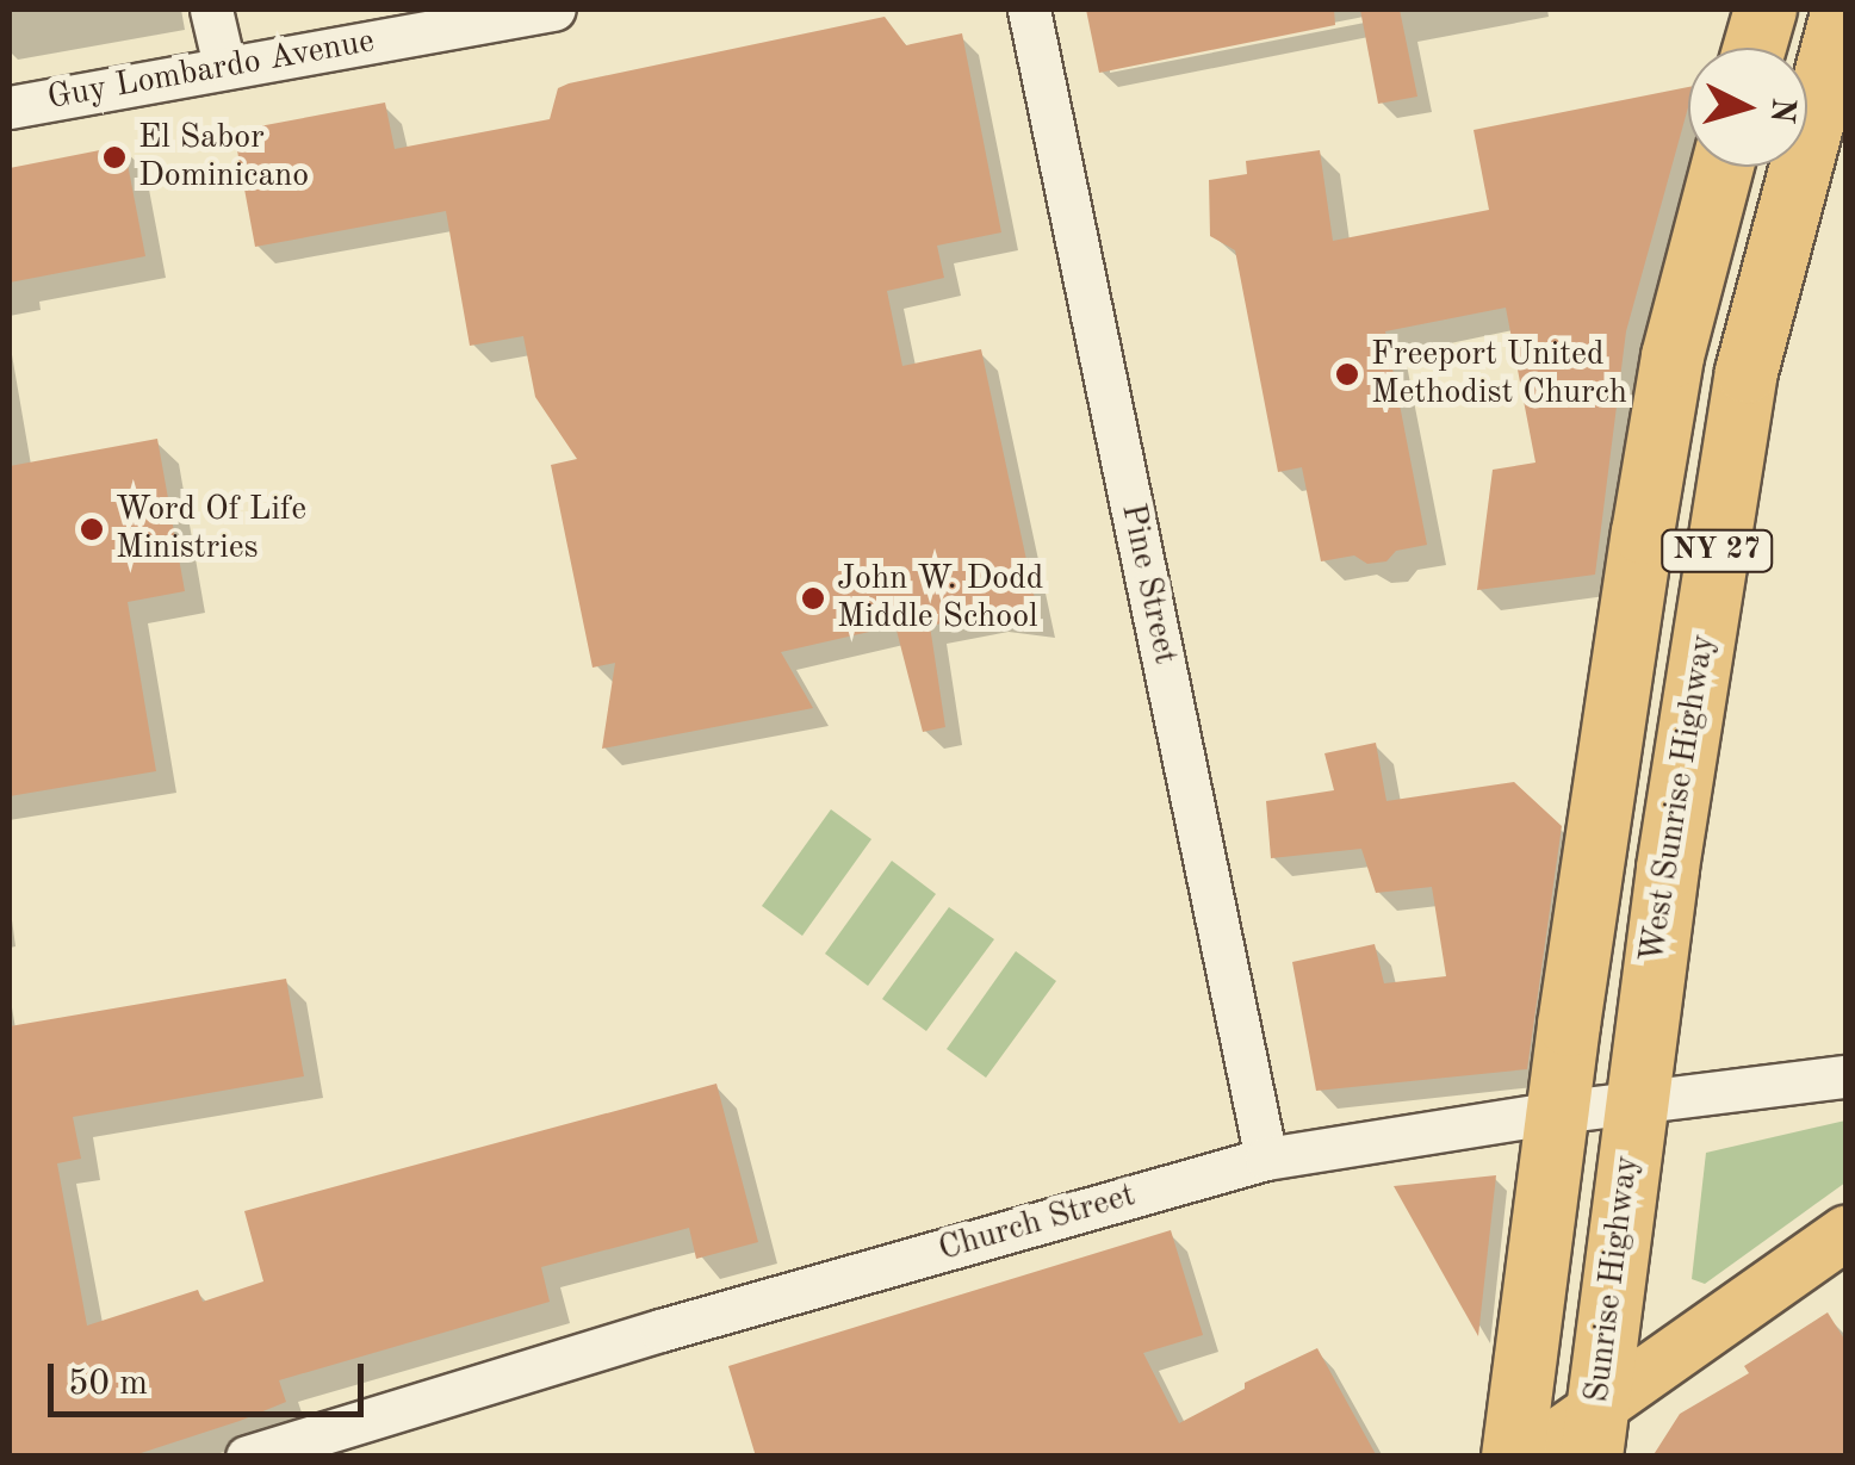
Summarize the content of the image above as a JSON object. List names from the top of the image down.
{
  "streets": {
    "highway": ["NY 27", "West Sunrise Highway", "Sunrise Highway"],
    "street": ["Guy Lombardo Avenue", "Pine Street", "Church Street"]
  },
  "crossings": [
    ["NY 27", "Church Street"],
    ["Pine Street", "Church Street"],
    ["West Sunrise Highway", "Church Street"],
    ["West Sunrise Highway", "Sunrise Highway"],
    ["Church Street", "Sunrise Highway"]
  ],
  "places": [
    "El Sabor Dominicano",
    "Freeport United Methodist Church",
    "Word Of Life Ministries",
    "John W. Dodd Middle School"
  ],
  "scale_bar": "50 m",
  "north": "right"
}
